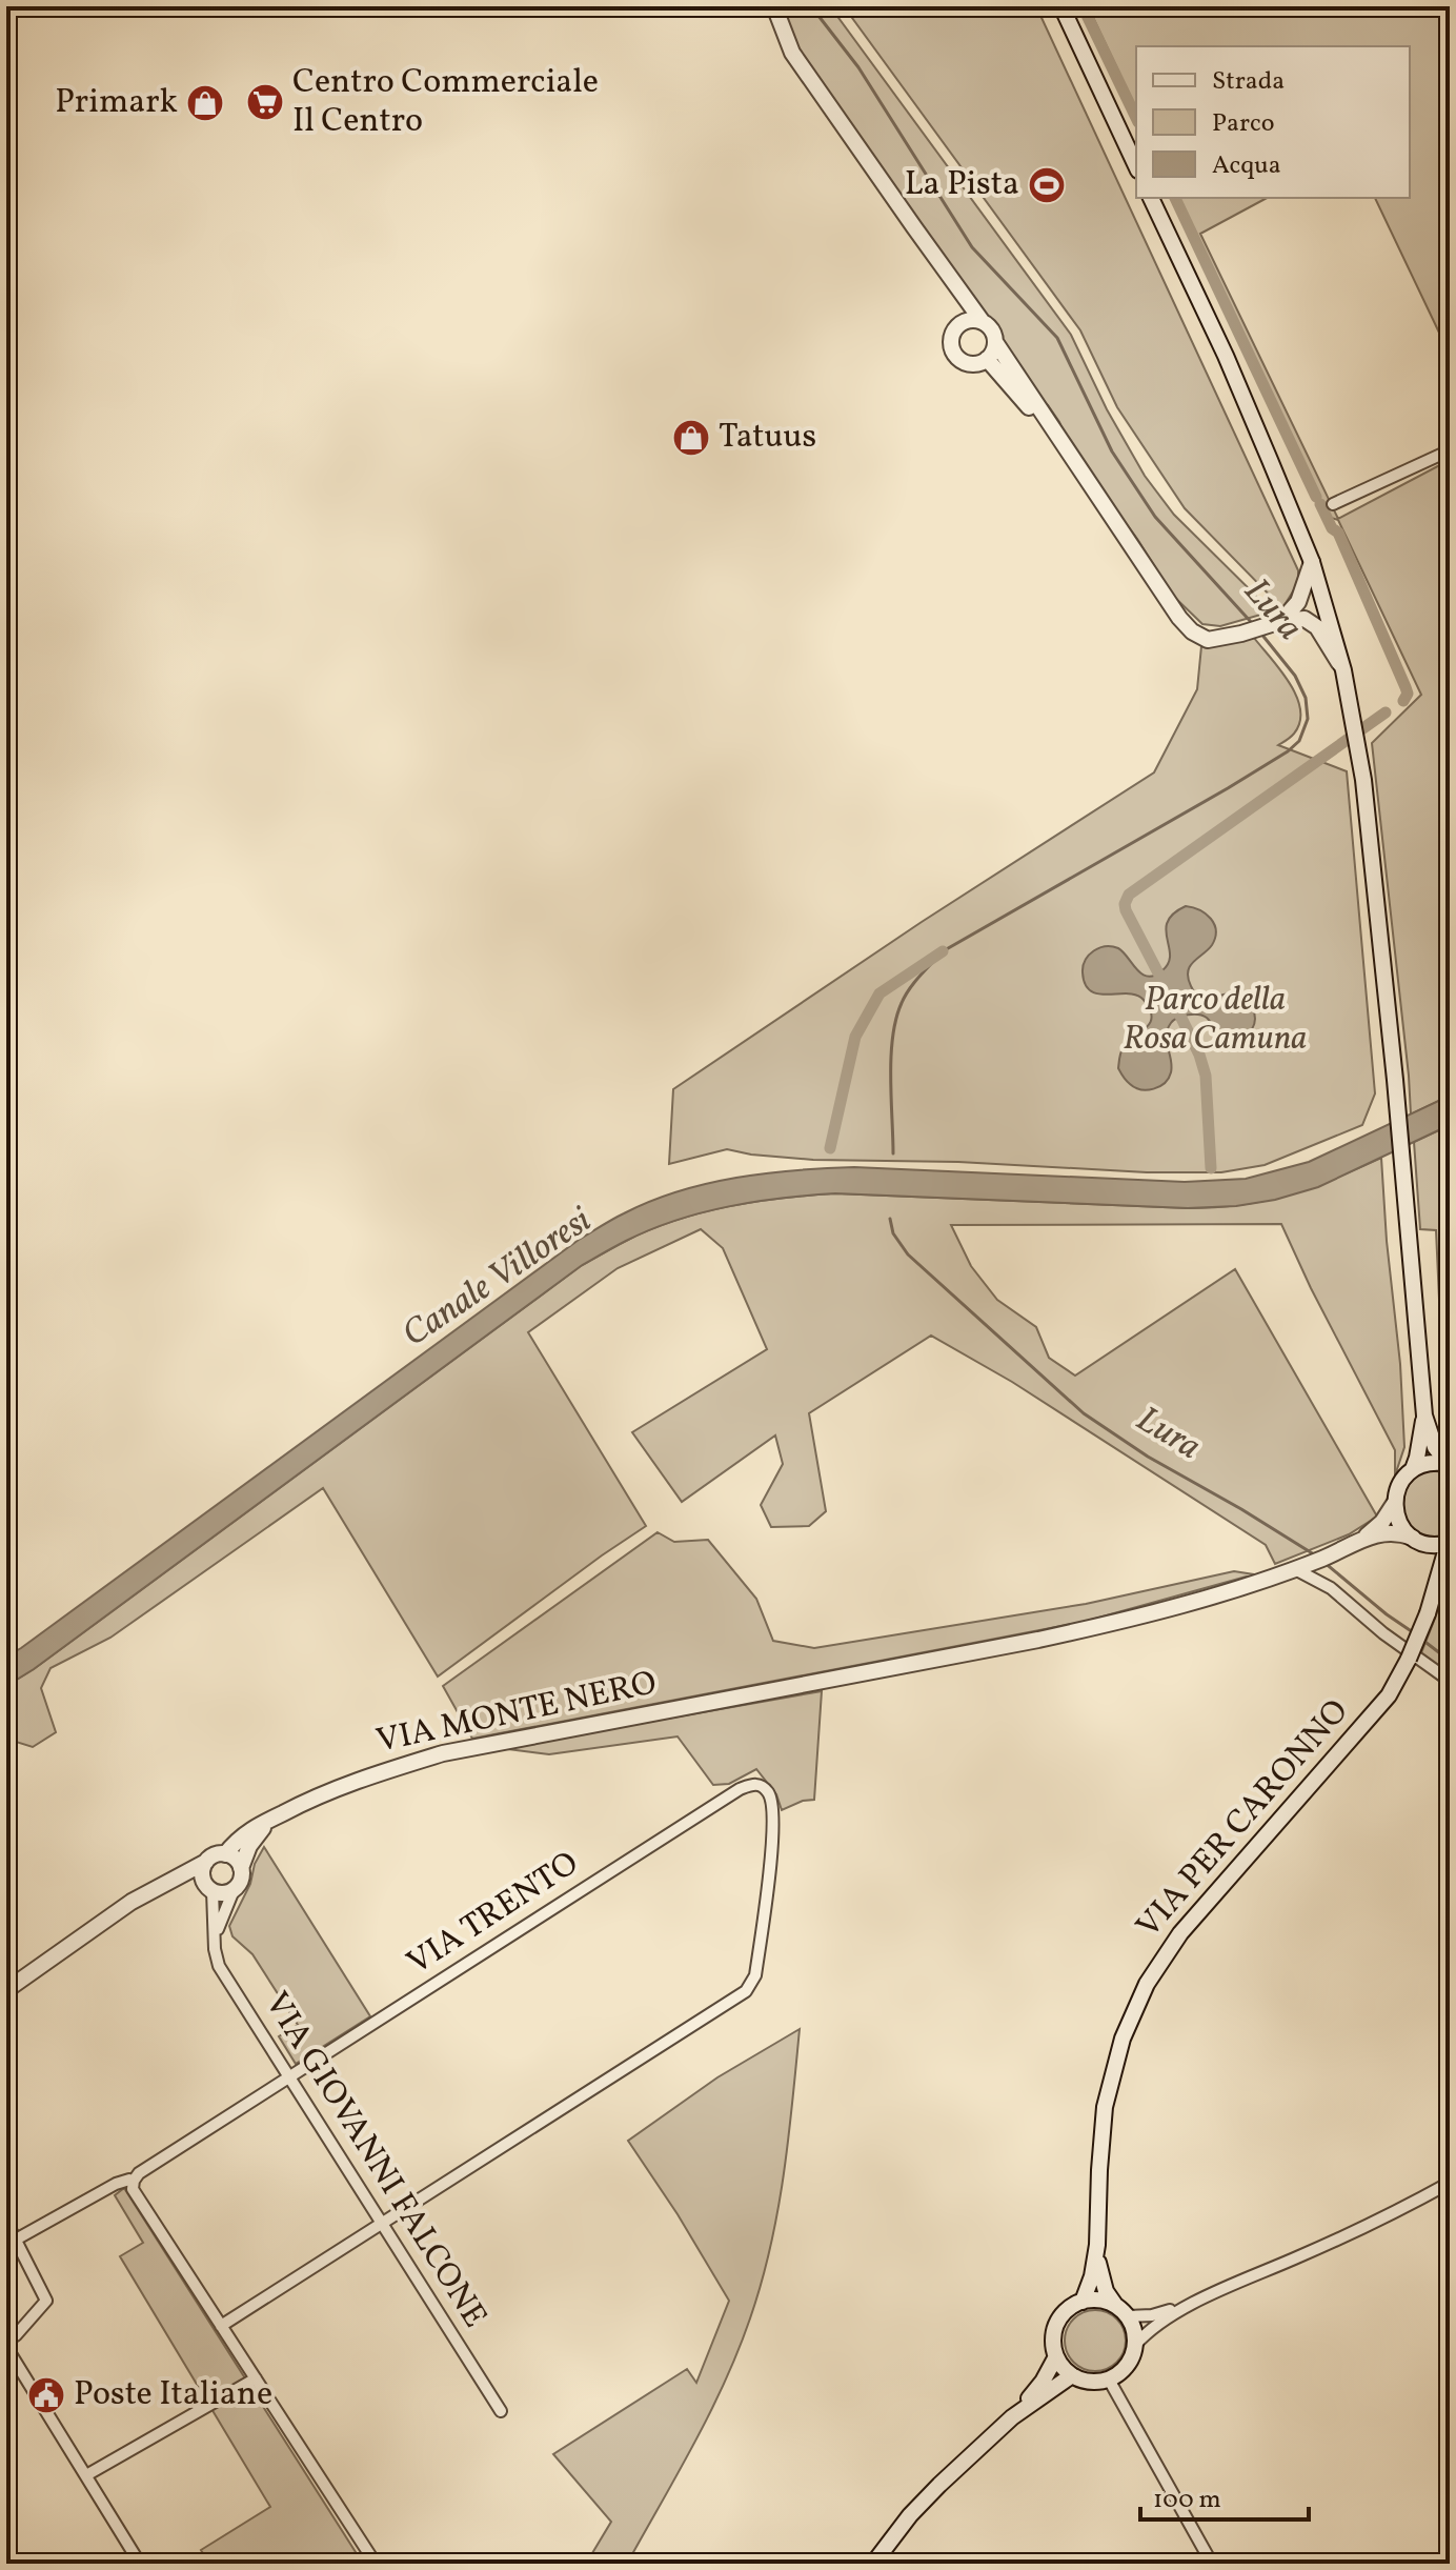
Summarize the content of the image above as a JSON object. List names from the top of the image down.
{
  "streets": {
    "main road": ["VIA MONTE NERO", "VIA PER CARONNO"],
    "street": ["VIA TRENTO", "VIA GIOVANNI FALCONE"]
  },
  "crossings": [
    ["VIA MONTE NERO", "VIA GIOVANNI FALCONE"],
    ["VIA TRENTO", "VIA GIOVANNI FALCONE"]
  ],
  "water": ["Lura", "Canale Villoresi"],
  "parks": ["Parco della Rosa Camuna"],
  "places": {
    "supermarket": ["Centro Commerciale Il Centro"],
    "shop": ["Primark", "Tatuus"],
    "sports": ["La Pista"],
    "public building": ["Poste Italiane"]
  },
  "legend": ["Strada", "Parco", "Acqua"],
  "scale_bar": "100 m"
}
